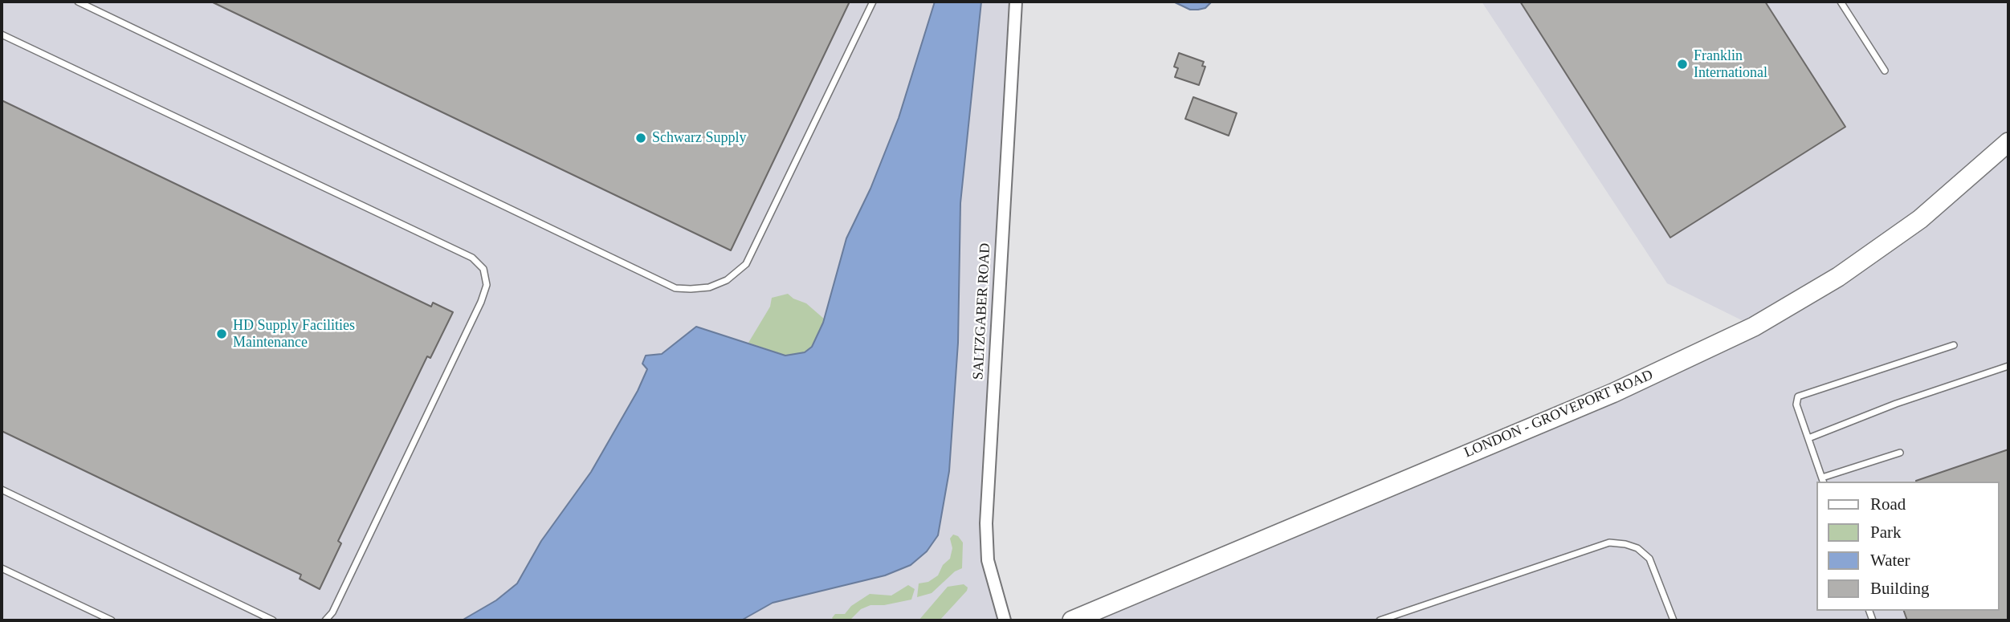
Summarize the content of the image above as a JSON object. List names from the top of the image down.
{
  "streets": {
    "main road": ["LONDON - GROVEPORT ROAD"],
    "street": ["SALTZGABER ROAD"]
  },
  "places": ["Franklin International", "Schwarz Supply", "HD Supply Facilities Maintenance"],
  "legend": [
    "Road",
    "Park",
    "Water",
    "Building"
  ]
}
